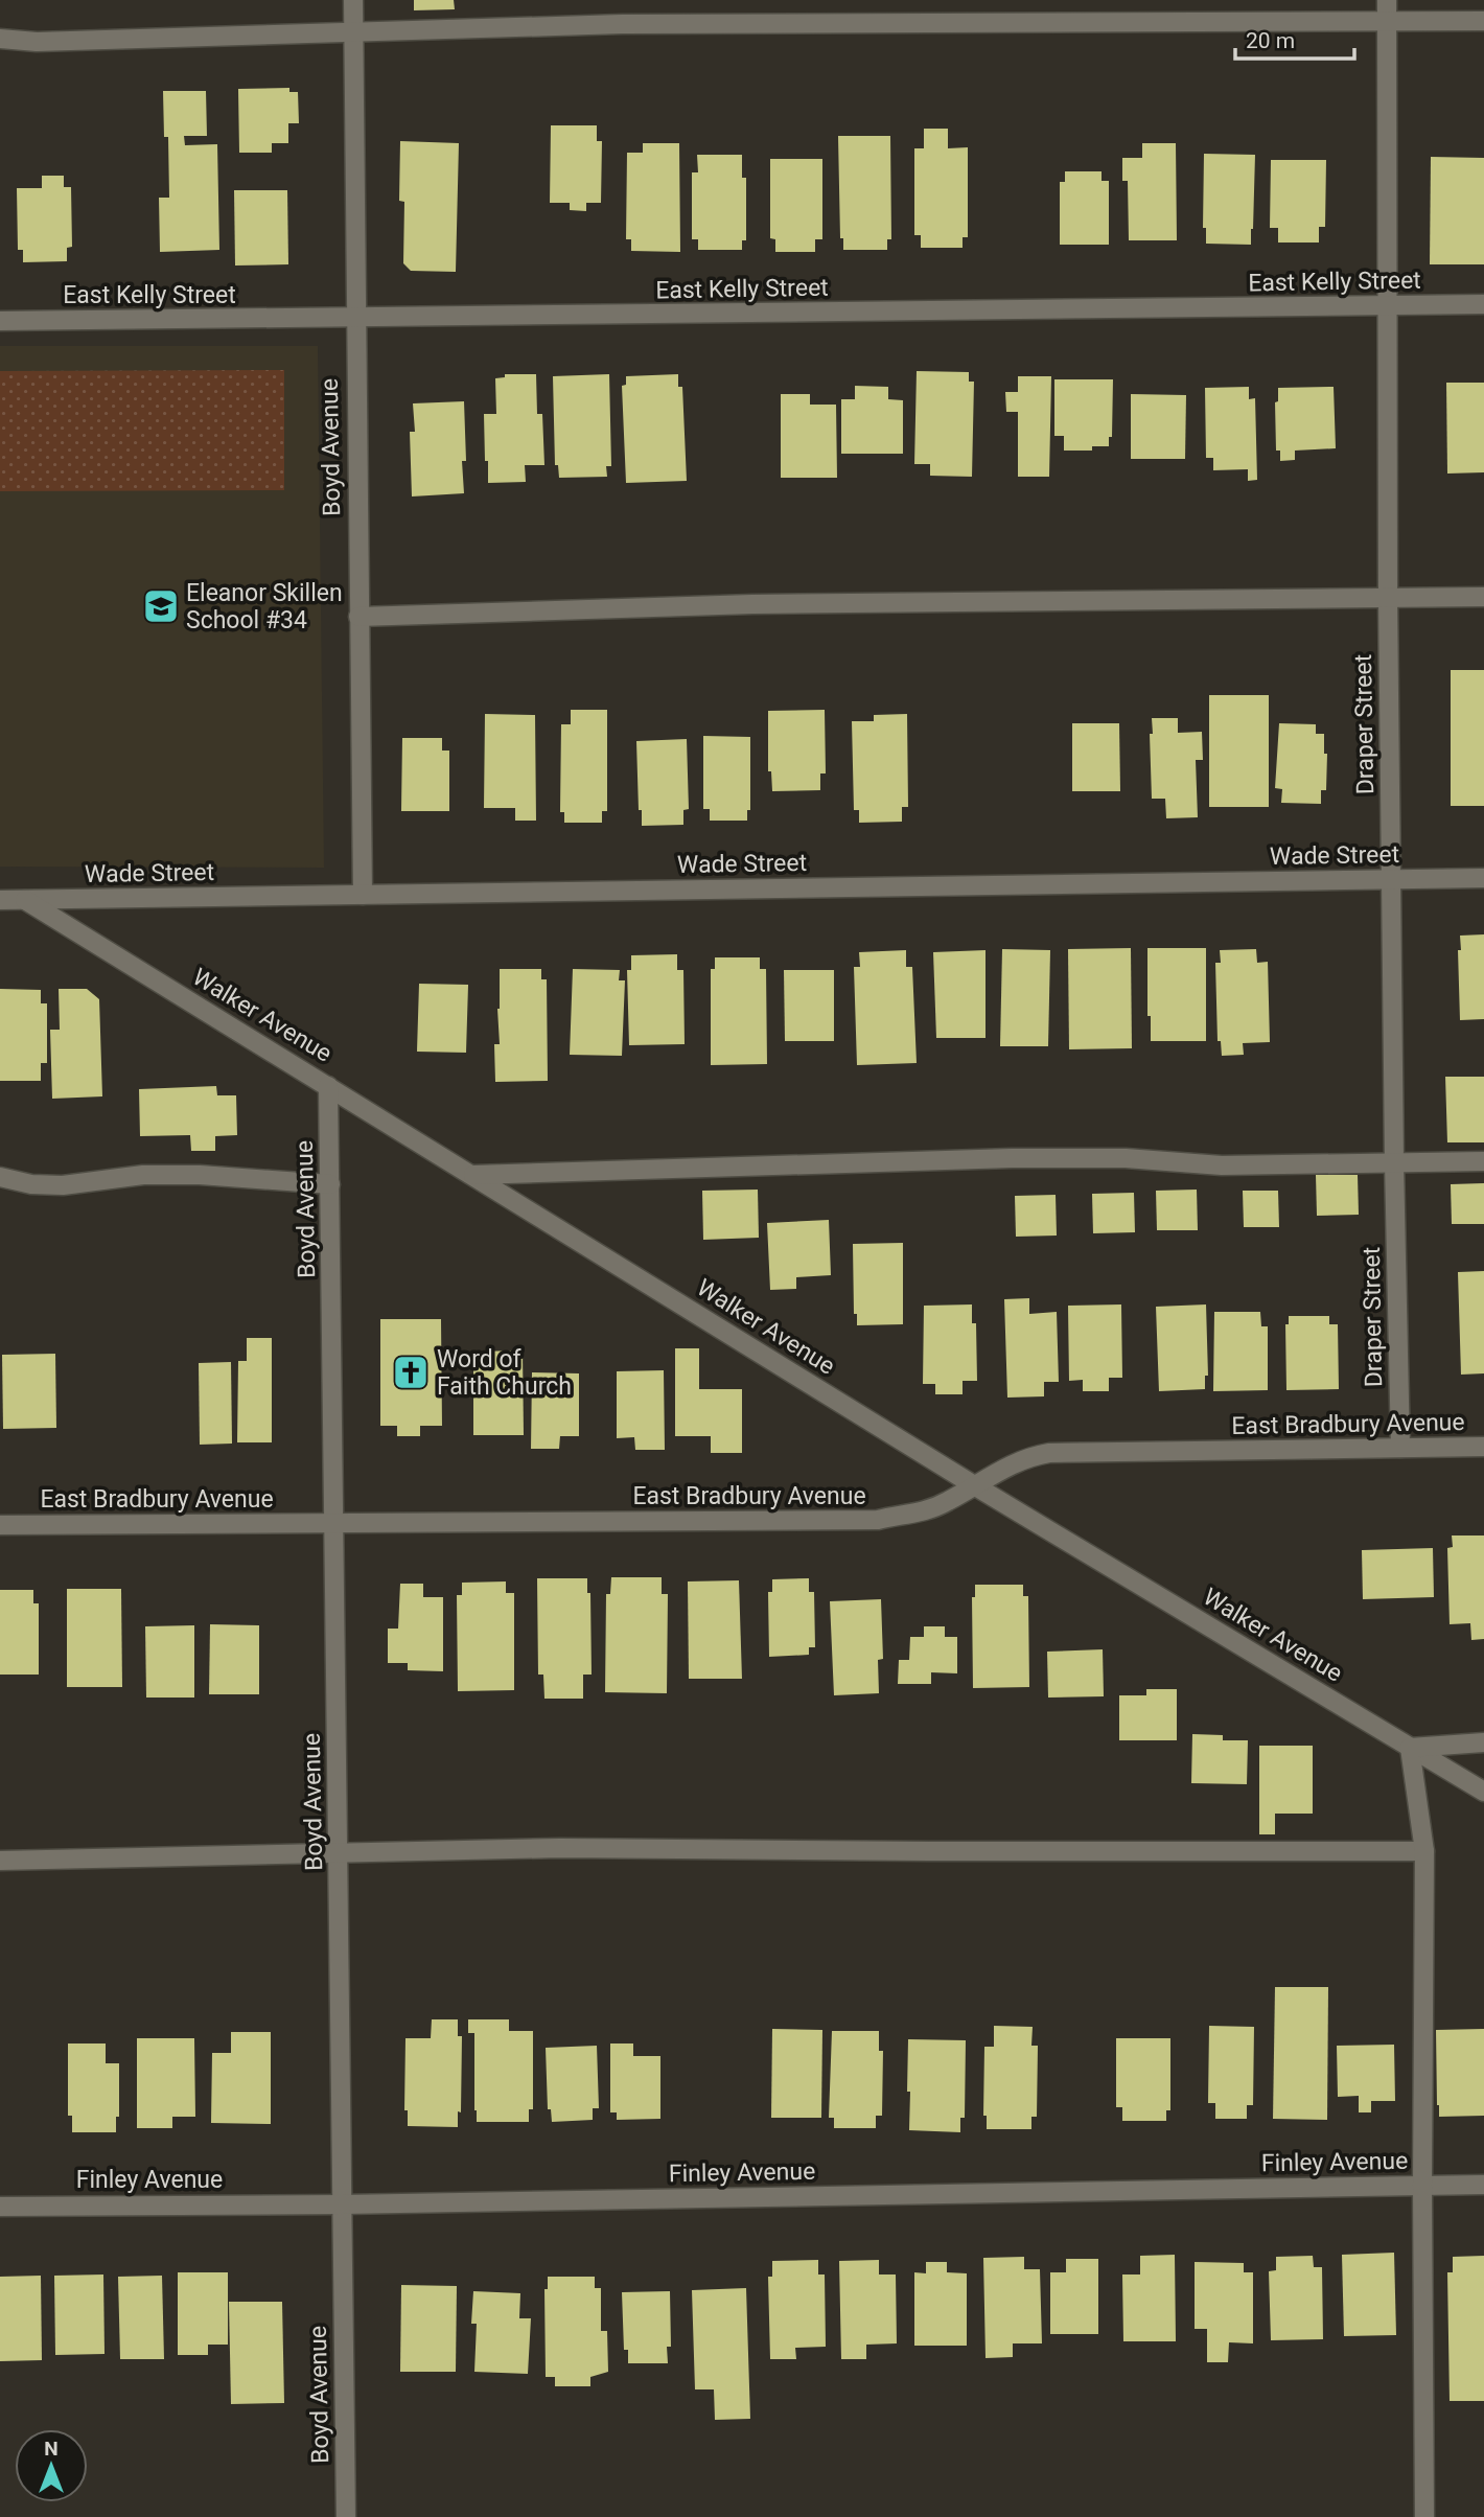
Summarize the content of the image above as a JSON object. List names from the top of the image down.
{
  "streets": {
    "street": [
      "East Kelly Street",
      "Boyd Avenue",
      "Draper Street",
      "Wade Street",
      "Walker Avenue",
      "East Bradbury Avenue",
      "Finley Avenue"
    ]
  },
  "crossings": [
    ["East Kelly Street", "Boyd Avenue"],
    ["East Kelly Street", "Draper Street"],
    ["Boyd Avenue", "Wade Street"],
    ["Boyd Avenue", "Walker Avenue"],
    ["Boyd Avenue", "East Bradbury Avenue"],
    ["Boyd Avenue", "Finley Avenue"],
    ["Draper Street", "Wade Street"],
    ["Draper Street", "East Bradbury Avenue"],
    ["Wade Street", "Walker Avenue"],
    ["Walker Avenue", "East Bradbury Avenue"]
  ],
  "places": {
    "school or university": ["Eleanor Skillen School #34"],
    "church": ["Word of Faith Church"]
  },
  "scale_bar": "20 m",
  "north": "top"
}
